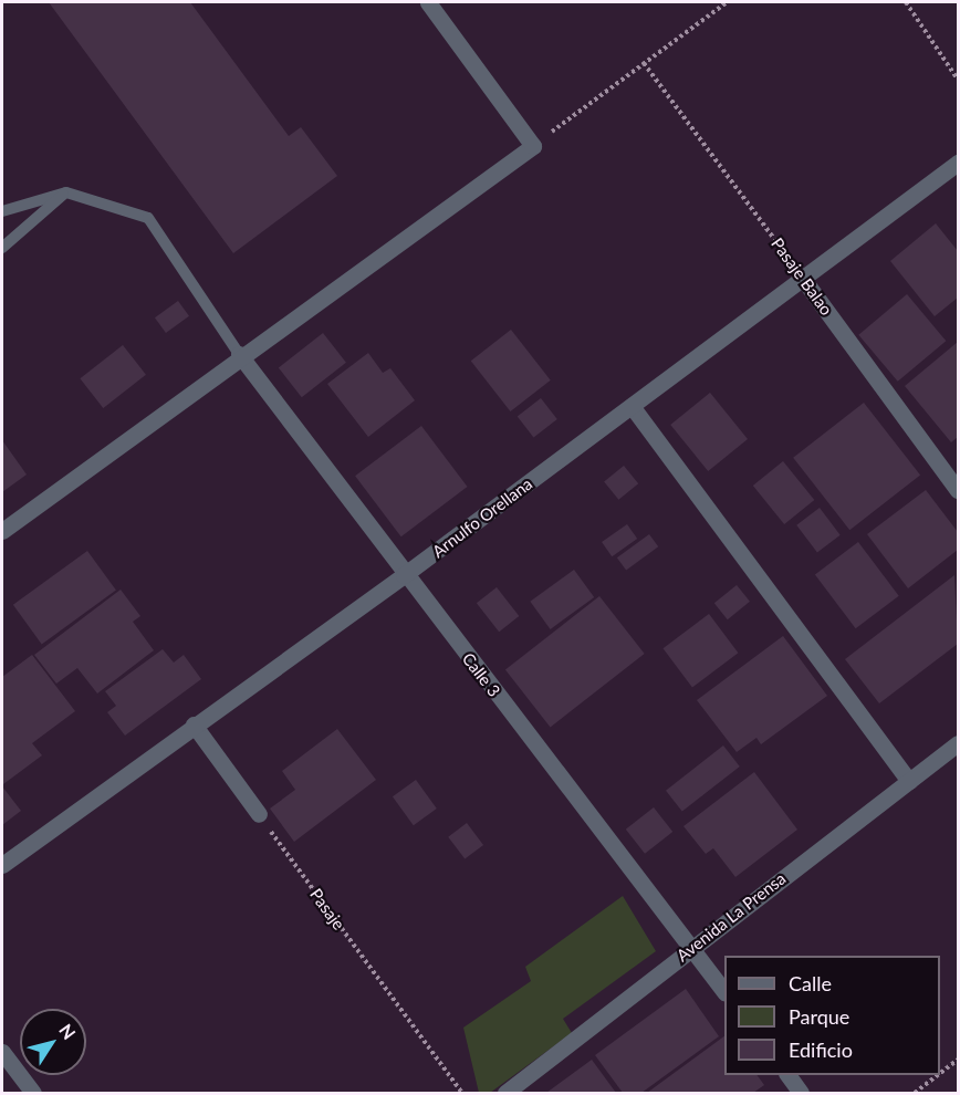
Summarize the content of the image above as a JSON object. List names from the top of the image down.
{
  "streets": {
    "street": [
      "Pasaje Balao",
      "Arnulfo Orellana",
      "Calle 3",
      "Avenida La Prensa"
    ],
    "path": ["Pasaje"]
  },
  "crossings": [
    ["Pasaje Balao", "Arnulfo Orellana"],
    ["Arnulfo Orellana", "Calle 3"],
    ["Calle 3", "Avenida La Prensa"]
  ],
  "legend": ["Calle", "Parque", "Edificio"],
  "north": "top right"
}
